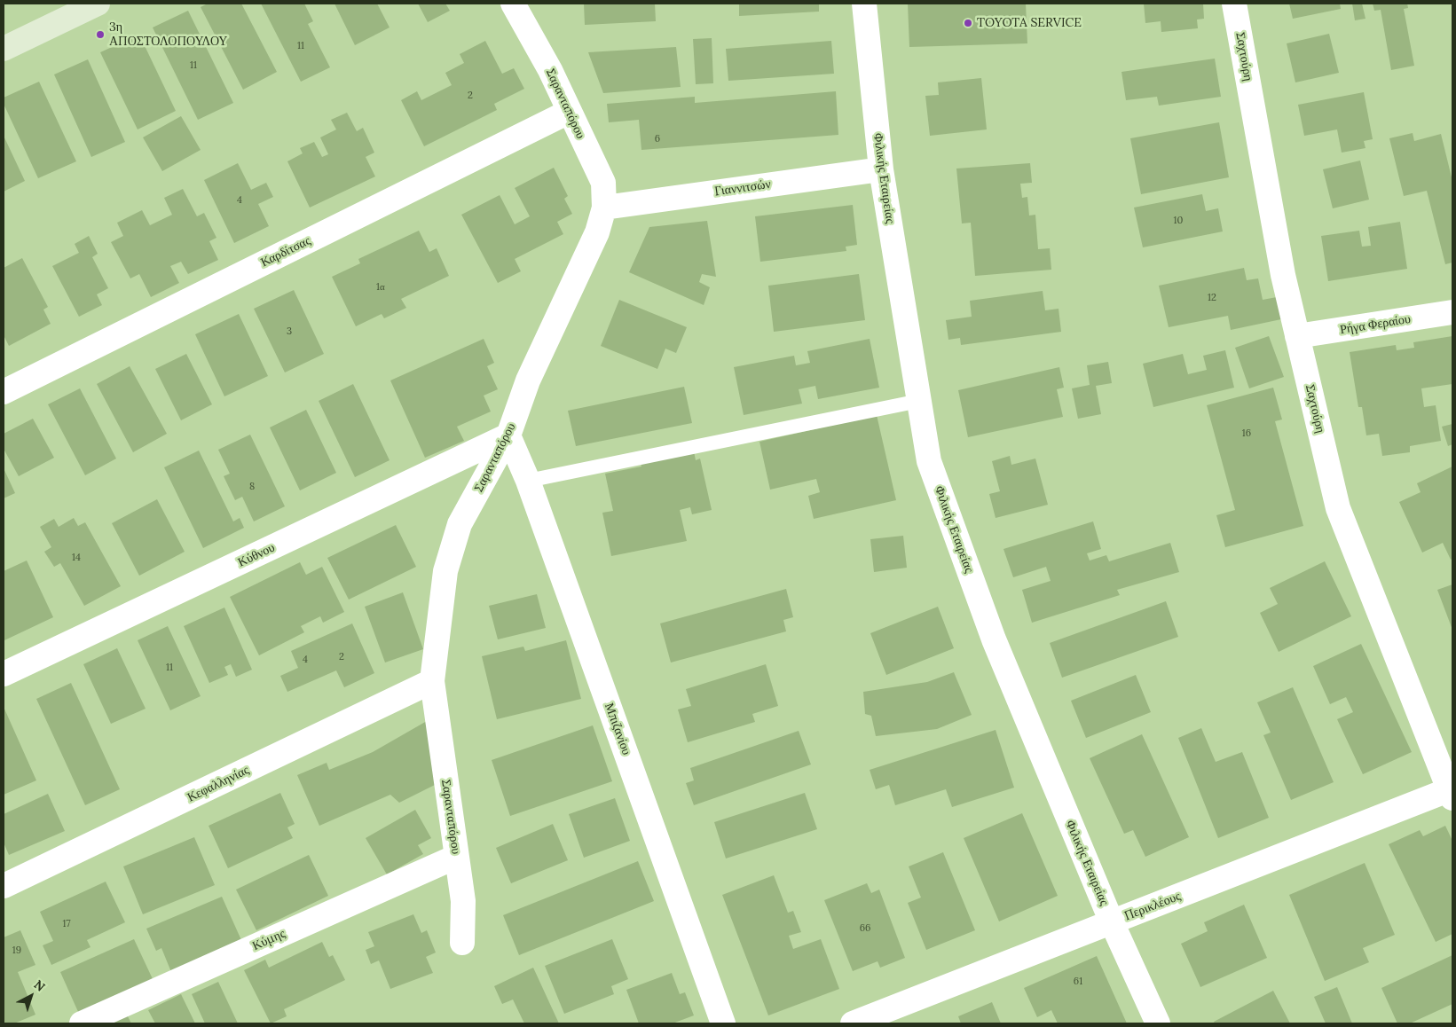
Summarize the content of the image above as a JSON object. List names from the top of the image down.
{
  "streets": {
    "street": [
      "Σαχτούρη",
      "Σαρανταπόρου",
      "Φιλικής Εταιρείας",
      "Γιαννιτσών",
      "Καρδίτσας",
      "Ρήγα Φεραίου",
      "Κύθνου",
      "Μπιζανίου",
      "Κεφαλληνίας",
      "Περικλέους",
      "Κύμης"
    ]
  },
  "crossings": [
    ["Σαχτούρη", "Ρήγα Φεραίου"],
    ["Σαχτούρη", "Περικλέους"],
    ["Σαρανταπόρου", "Γιαννιτσών"],
    ["Σαρανταπόρου", "Καρδίτσας"],
    ["Σαρανταπόρου", "Κύθνου"],
    ["Σαρανταπόρου", "Μπιζανίου"],
    ["Σαρανταπόρου", "Κεφαλληνίας"],
    ["Σαρανταπόρου", "Κύμης"],
    ["Φιλικής Εταιρείας", "Γιαννιτσών"],
    ["Φιλικής Εταιρείας", "Περικλέους"],
    ["Κύθνου", "Μπιζανίου"]
  ],
  "places": ["TOYOTA SERVICE", "3η ΑΠΟΣΤΟΛΟΠΟΥΛΟΥ"],
  "house_numbers": [
    "11",
    "11",
    "2",
    "6",
    "4",
    "10",
    "1α",
    "12",
    "3",
    "16",
    "8",
    "14",
    "2",
    "4",
    "11",
    "17",
    "66",
    "19",
    "61"
  ],
  "north": "top right"
}
